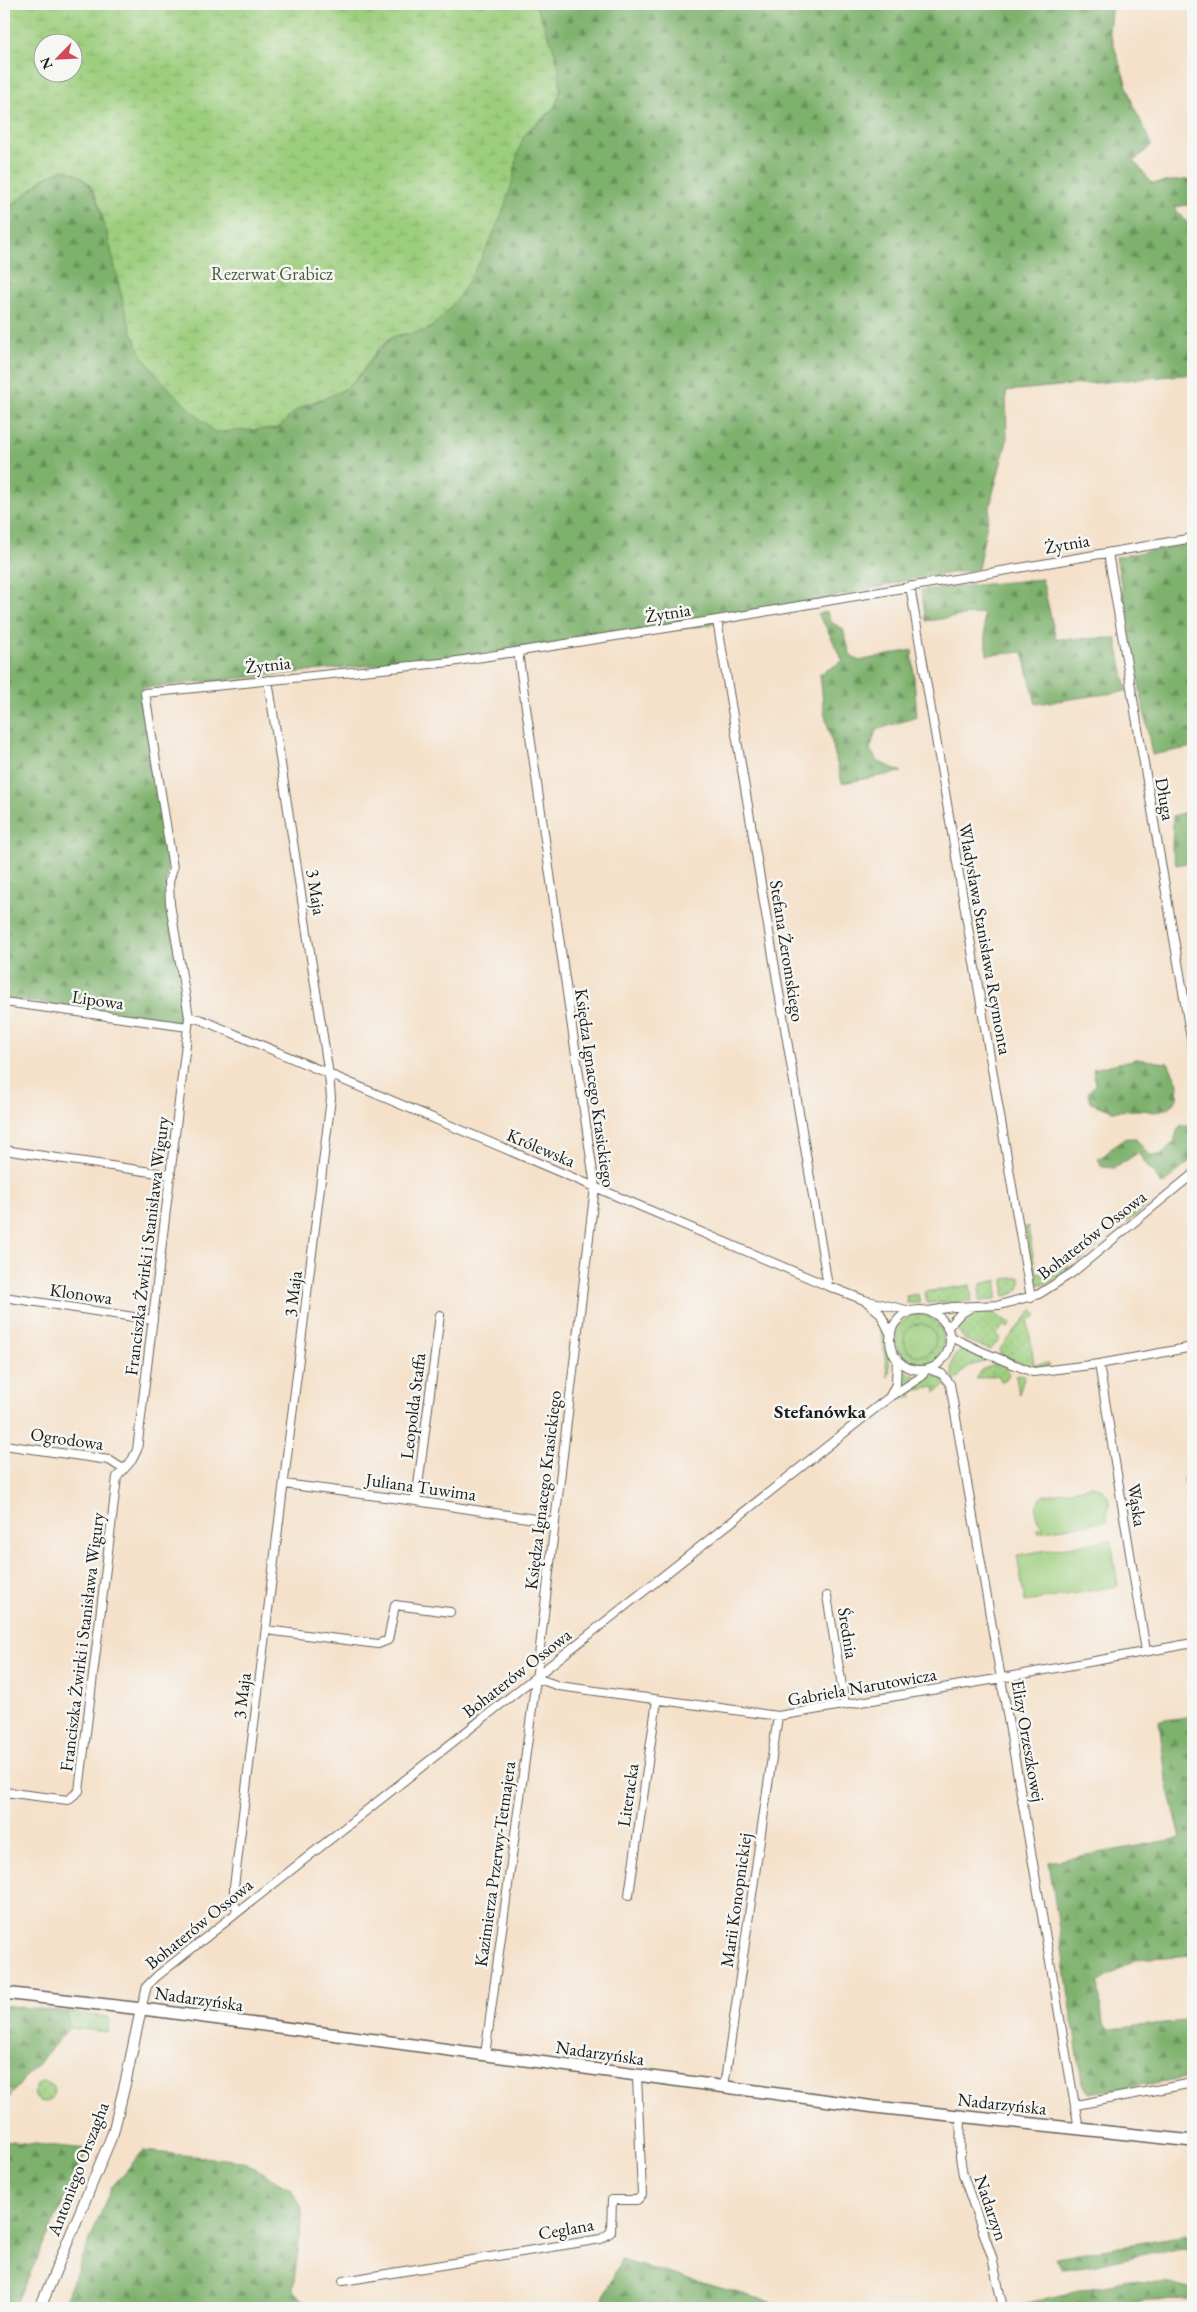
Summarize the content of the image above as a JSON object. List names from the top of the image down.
{
  "streets": {
    "main road": ["Nadarzyńska"],
    "street": [
      "Żytnia",
      "Długa",
      "3 Maja",
      "Władysława Stanisława Reymonta",
      "Stefana Żeromskiego",
      "Lipowa",
      "Księdza Ignacego Krasickiego",
      "Królewska",
      "Bohaterów Ossowa",
      "Franciszka Żwirki i Stanisława Wigury",
      "Klonowa",
      "Leopolda Staffa",
      "Ogrodowa",
      "Juliana Tuwima",
      "Wąska",
      "Średnia",
      "Gabriela Narutowicza",
      "Elizy Orzeszkowej",
      "Literacka",
      "Kazimierza Przerwy-Tetmajera",
      "Marii Konopnickiej",
      "Antoniego Orszagha",
      "Nadarzyn",
      "Ceglana"
    ]
  },
  "crossings": [
    ["Żytnia", "Długa"],
    ["Żytnia", "3 Maja"],
    ["Żytnia", "Władysława Stanisława Reymonta"],
    ["Żytnia", "Stefana Żeromskiego"],
    ["Żytnia", "Księdza Ignacego Krasickiego"],
    ["Żytnia", "Franciszka Żwirki i Stanisława Wigury"],
    ["3 Maja", "Królewska"],
    ["3 Maja", "Bohaterów Ossowa"],
    ["3 Maja", "Juliana Tuwima"],
    ["Władysława Stanisława Reymonta", "Bohaterów Ossowa"],
    ["Stefana Żeromskiego", "Królewska"],
    ["Lipowa", "Franciszka Żwirki i Stanisława Wigury"],
    ["Księdza Ignacego Krasickiego", "Królewska"],
    ["Księdza Ignacego Krasickiego", "Bohaterów Ossowa"],
    ["Księdza Ignacego Krasickiego", "Juliana Tuwima"],
    ["Księdza Ignacego Krasickiego", "Gabriela Narutowicza"],
    ["Księdza Ignacego Krasickiego", "Kazimierza Przerwy-Tetmajera"],
    ["Królewska", "Bohaterów Ossowa"],
    ["Królewska", "Franciszka Żwirki i Stanisława Wigury"],
    ["Królewska", "Elizy Orzeszkowej"],
    ["Bohaterów Ossowa", "Gabriela Narutowicza"],
    ["Bohaterów Ossowa", "Elizy Orzeszkowej"],
    ["Bohaterów Ossowa", "Kazimierza Przerwy-Tetmajera"],
    ["Bohaterów Ossowa", "Nadarzyńska"],
    ["Bohaterów Ossowa", "Antoniego Orszagha"],
    ["Franciszka Żwirki i Stanisława Wigury", "Klonowa"],
    ["Franciszka Żwirki i Stanisława Wigury", "Ogrodowa"],
    ["Leopolda Staffa", "Juliana Tuwima"],
    ["Wąska", "Gabriela Narutowicza"],
    ["Średnia", "Gabriela Narutowicza"],
    ["Gabriela Narutowicza", "Elizy Orzeszkowej"],
    ["Gabriela Narutowicza", "Literacka"],
    ["Gabriela Narutowicza", "Kazimierza Przerwy-Tetmajera"],
    ["Gabriela Narutowicza", "Marii Konopnickiej"],
    ["Elizy Orzeszkowej", "Nadarzyńska"],
    ["Kazimierza Przerwy-Tetmajera", "Nadarzyńska"],
    ["Marii Konopnickiej", "Nadarzyńska"],
    ["Nadarzyńska", "Antoniego Orszagha"],
    ["Nadarzyńska", "Nadarzyn"],
    ["Nadarzyńska", "Ceglana"]
  ],
  "districts": ["Stefanówka"],
  "parks": ["Rezerwat Grabicz"],
  "north": "bottom left"
}
